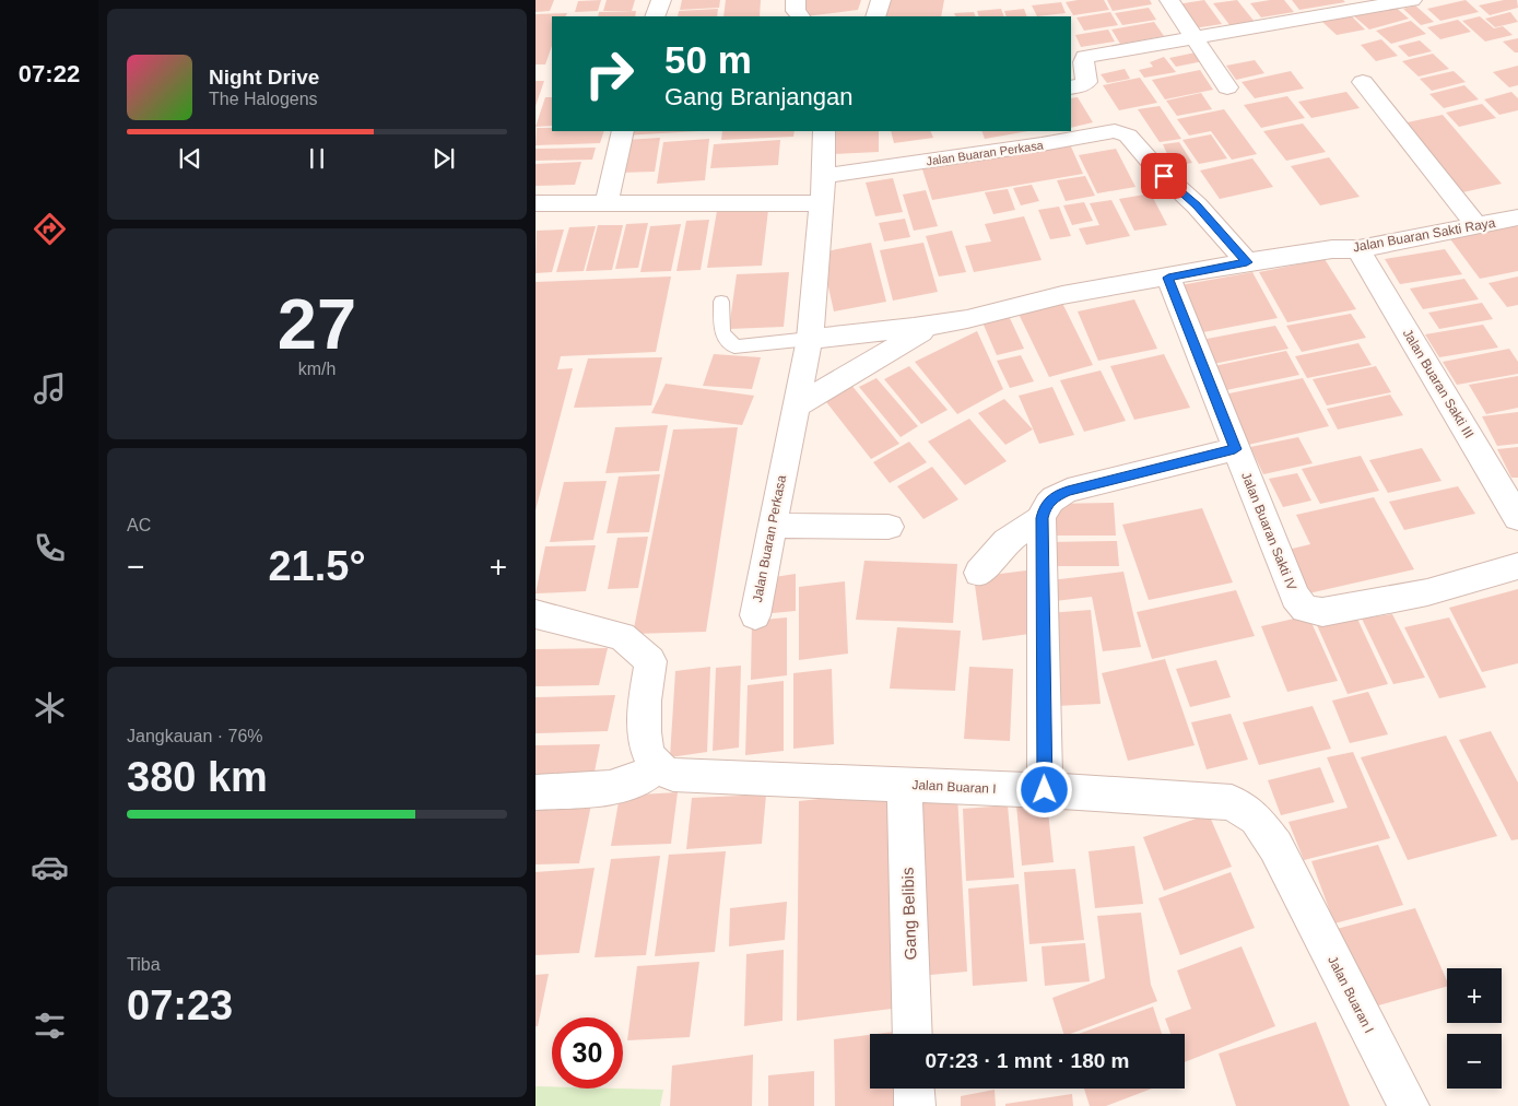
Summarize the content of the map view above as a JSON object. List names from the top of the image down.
{
  "streets": {
    "street": [
      "Jalan Buaran Perkasa",
      "Jalan Buaran Sakti Raya",
      "Jalan Buaran Sakti III",
      "Jalan Buaran Sakti IV",
      "Jalan Buaran I",
      "Gang Belibis"
    ]
  },
  "crossings": [
    ["Jalan Buaran Perkasa", "Jalan Buaran Sakti Raya"],
    ["Jalan Buaran Sakti Raya", "Jalan Buaran Sakti III"],
    ["Jalan Buaran Sakti Raya", "Jalan Buaran Sakti IV"],
    ["Jalan Buaran I", "Gang Belibis"]
  ],
  "page": {
    "tabs": "07:22",
    "turn": ["50 m", "Gang Branjangan"],
    "song": ["Night Drive", "The Halogens"],
    "tile": [
      ["27", "km/h"],
      "AC",
      ["Jangkauan · 76%", "380 km"],
      ["Tiba", "07:23"]
    ],
    "heat": ["−", "21.5°", "+"],
    "map_buttons": ["+", "−"],
    "limit": "30",
    "trip": "07:23 · 1 mnt · 180 m"
  }
}
